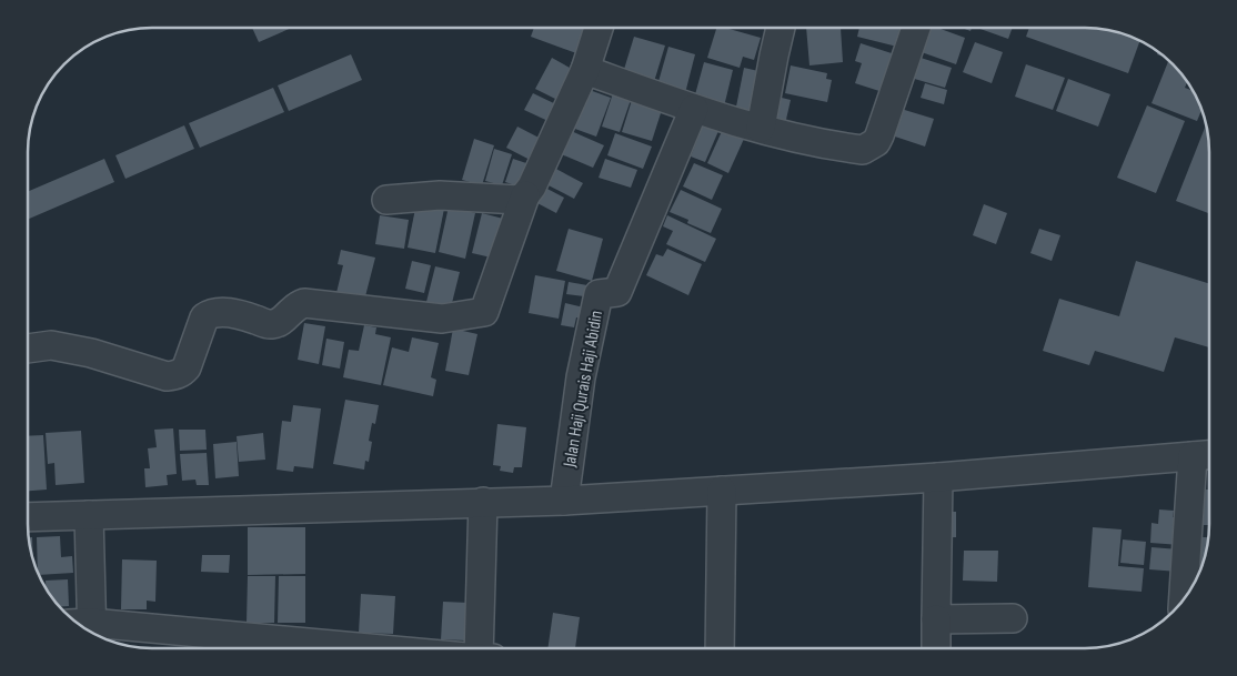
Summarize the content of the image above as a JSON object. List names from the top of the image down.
{
  "streets": {
    "street": ["Jalan Haji Qurais Haji Abidin"]
  }
}
